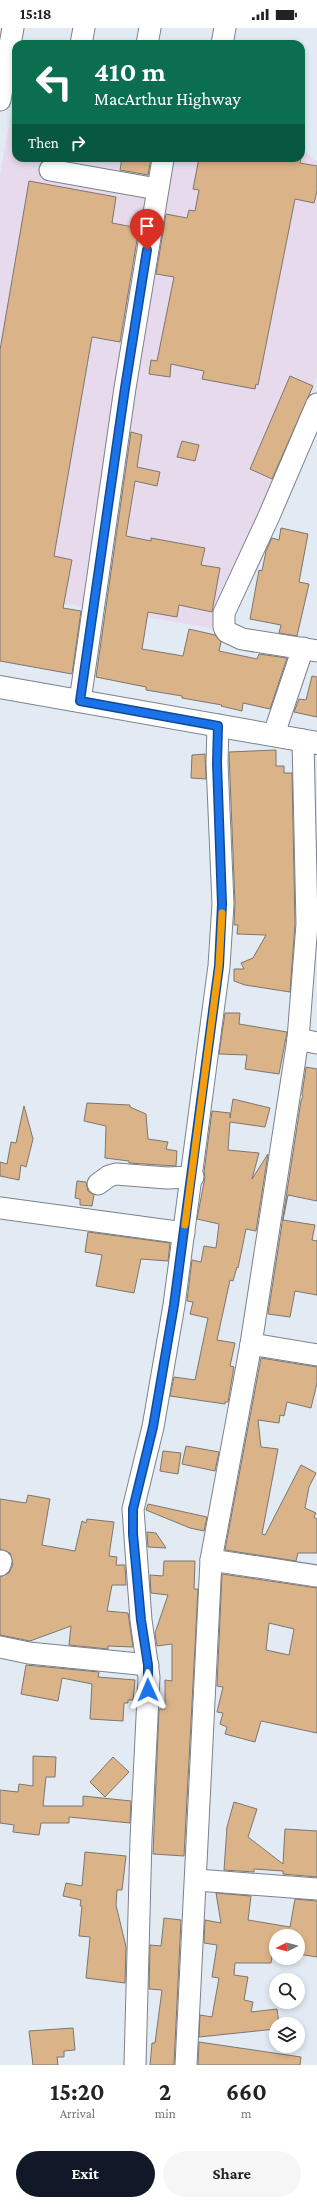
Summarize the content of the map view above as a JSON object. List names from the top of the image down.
{
  "north": "left",
  "page": {
    "status": "15:18",
    "turn": ["410 m", "MacArthur Highway"],
    "then": "Then",
    "eta": [
      "15:20",
      "Arrival",
      "2",
      "min",
      "660",
      "m"
    ],
    "buttons": ["Exit", "Share"]
  }
}
